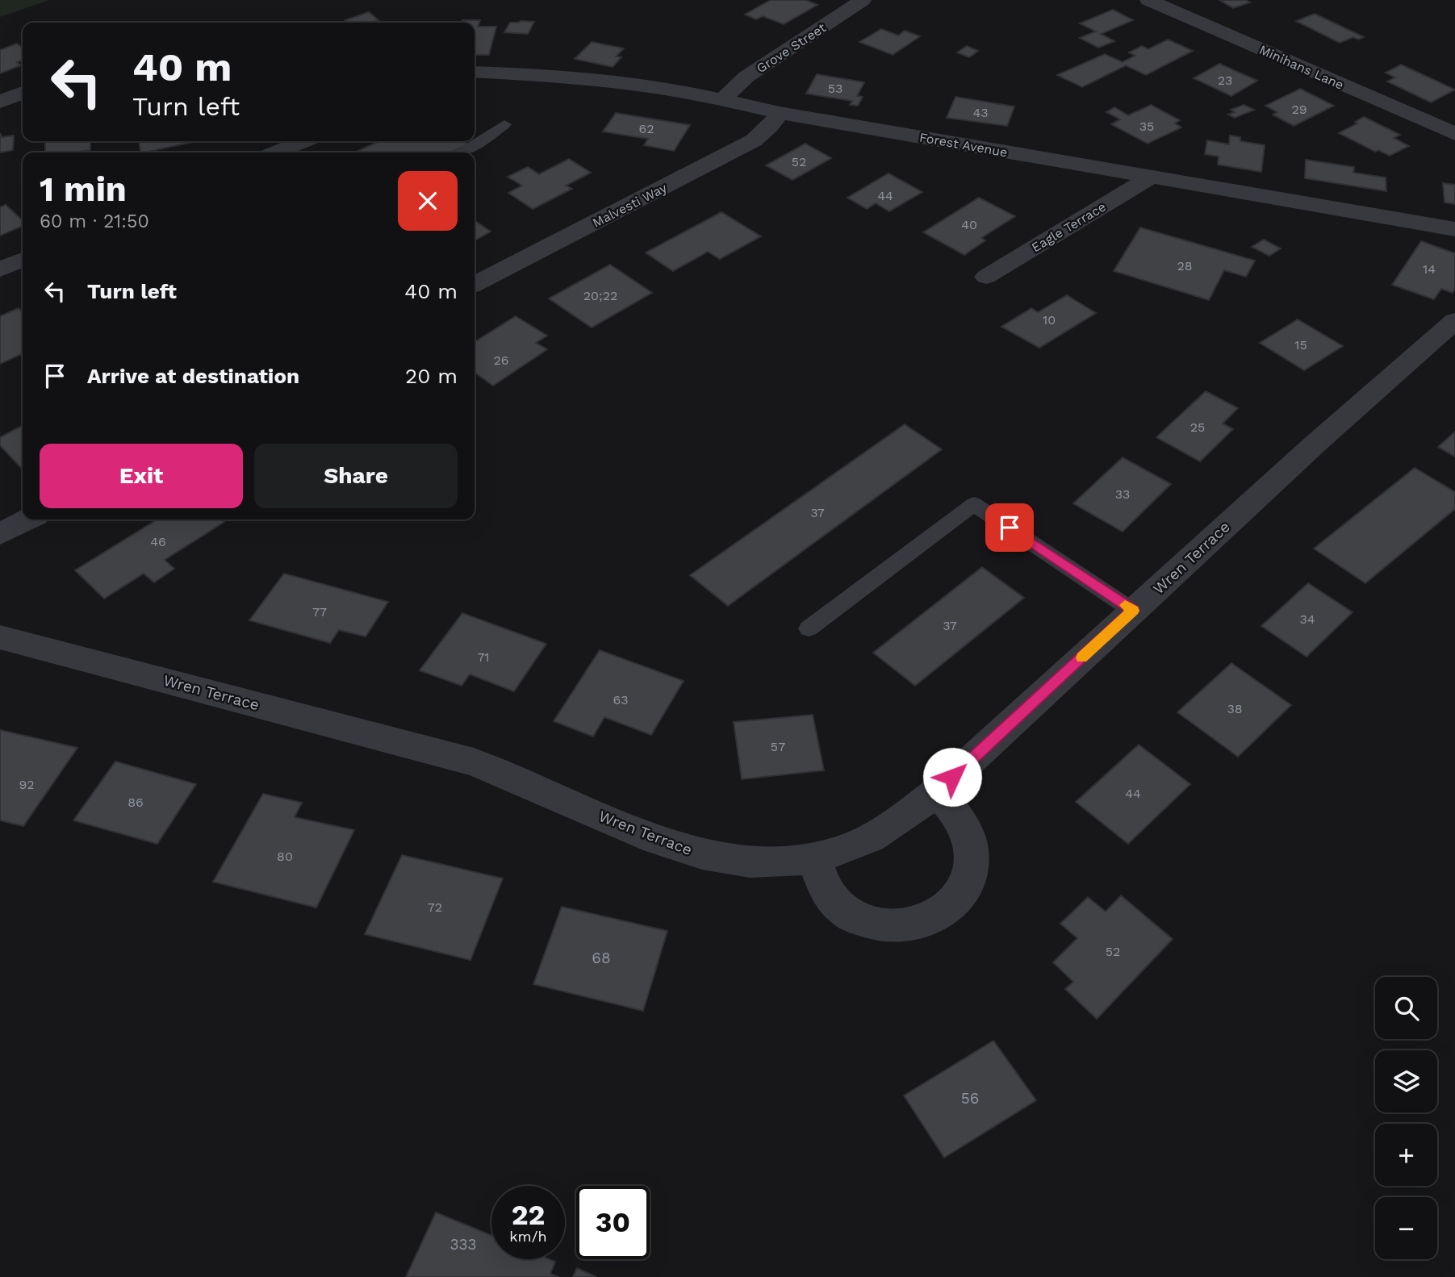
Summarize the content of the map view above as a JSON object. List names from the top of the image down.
{
  "streets": {
    "street": [
      "Grove Street",
      "Minihans Lane",
      "Forest Avenue",
      "Malvesti Way",
      "Eagle Terrace",
      "Wren Terrace"
    ]
  },
  "crossings": [
    ["Grove Street", "Forest Avenue"],
    ["Forest Avenue", "Malvesti Way"],
    ["Forest Avenue", "Eagle Terrace"]
  ],
  "house_numbers": [
    "23",
    "53",
    "29",
    "43",
    "35",
    "62",
    "52",
    "44",
    "40",
    "28",
    "14",
    "20;22",
    "10",
    "15",
    "26",
    "25",
    "33",
    "37",
    "46",
    "77",
    "34",
    "37",
    "71",
    "63",
    "38",
    "57",
    "92",
    "44",
    "86",
    "80",
    "72",
    "52",
    "68",
    "56",
    "333"
  ],
  "page": {
    "turn": ["40 m", "Turn left"],
    "heading": ["1 min", "60 m · 21:50"],
    "list": [
      {
        "name": "Turn left",
        "value": "40 m"
      },
      {
        "name": "Arrive at destination",
        "value": "20 m"
      }
    ],
    "buttons": ["Exit", "Share"],
    "map_buttons": ["+", "−"],
    "speed": "22 km/h",
    "limit": "30"
  }
}
